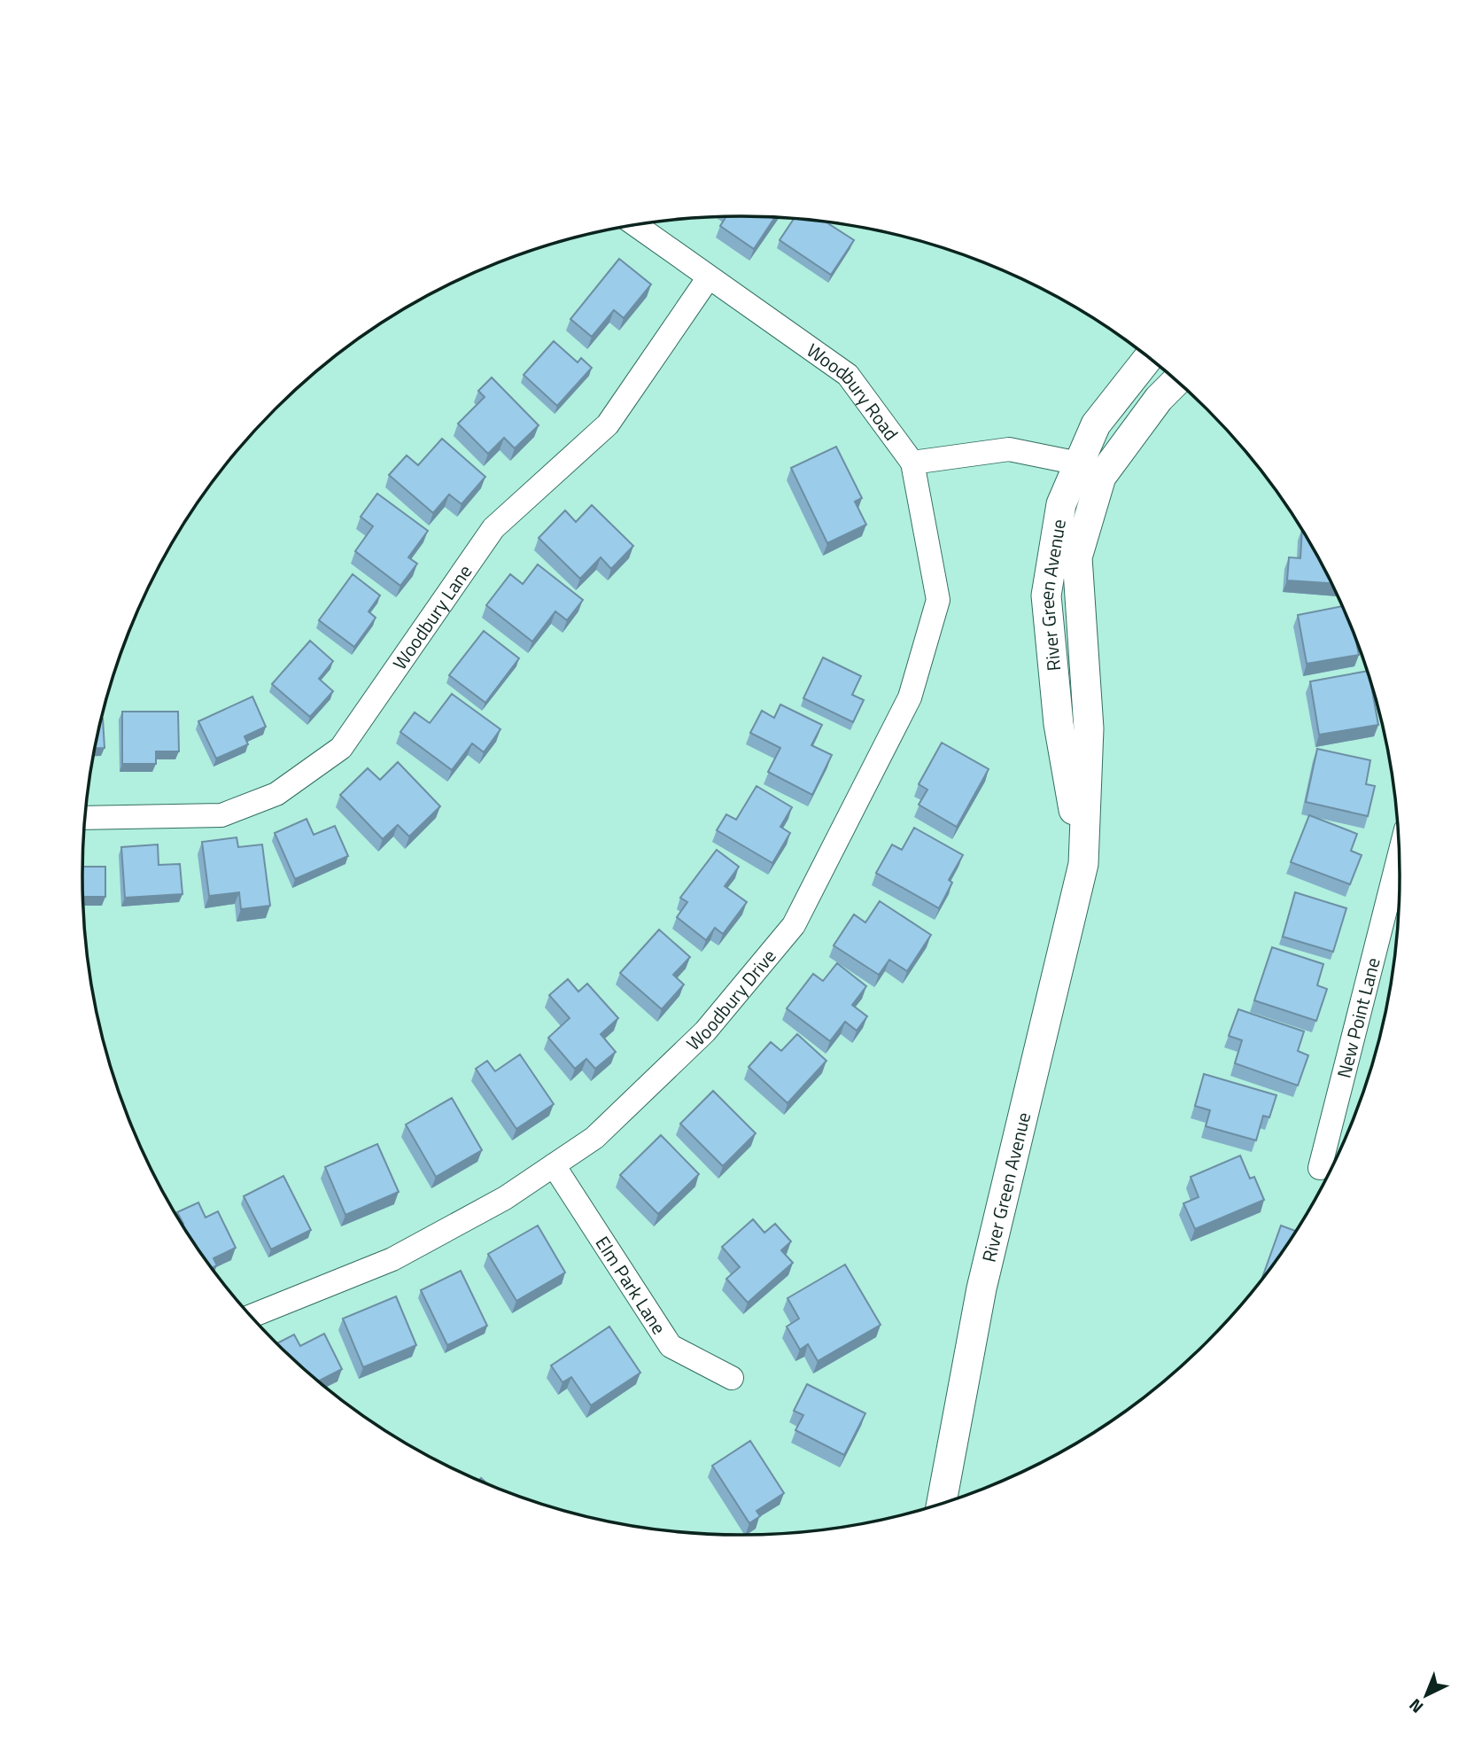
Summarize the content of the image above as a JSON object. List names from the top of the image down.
{
  "streets": {
    "street": [
      "Woodbury Road",
      "River Green Avenue",
      "Woodbury Lane",
      "Woodbury Drive",
      "New Point Lane",
      "Elm Park Lane"
    ]
  },
  "crossings": [
    ["Woodbury Road", "Woodbury Lane"],
    ["Woodbury Road", "Woodbury Drive"],
    ["Woodbury Drive", "Elm Park Lane"]
  ],
  "north": "bottom left"
}
